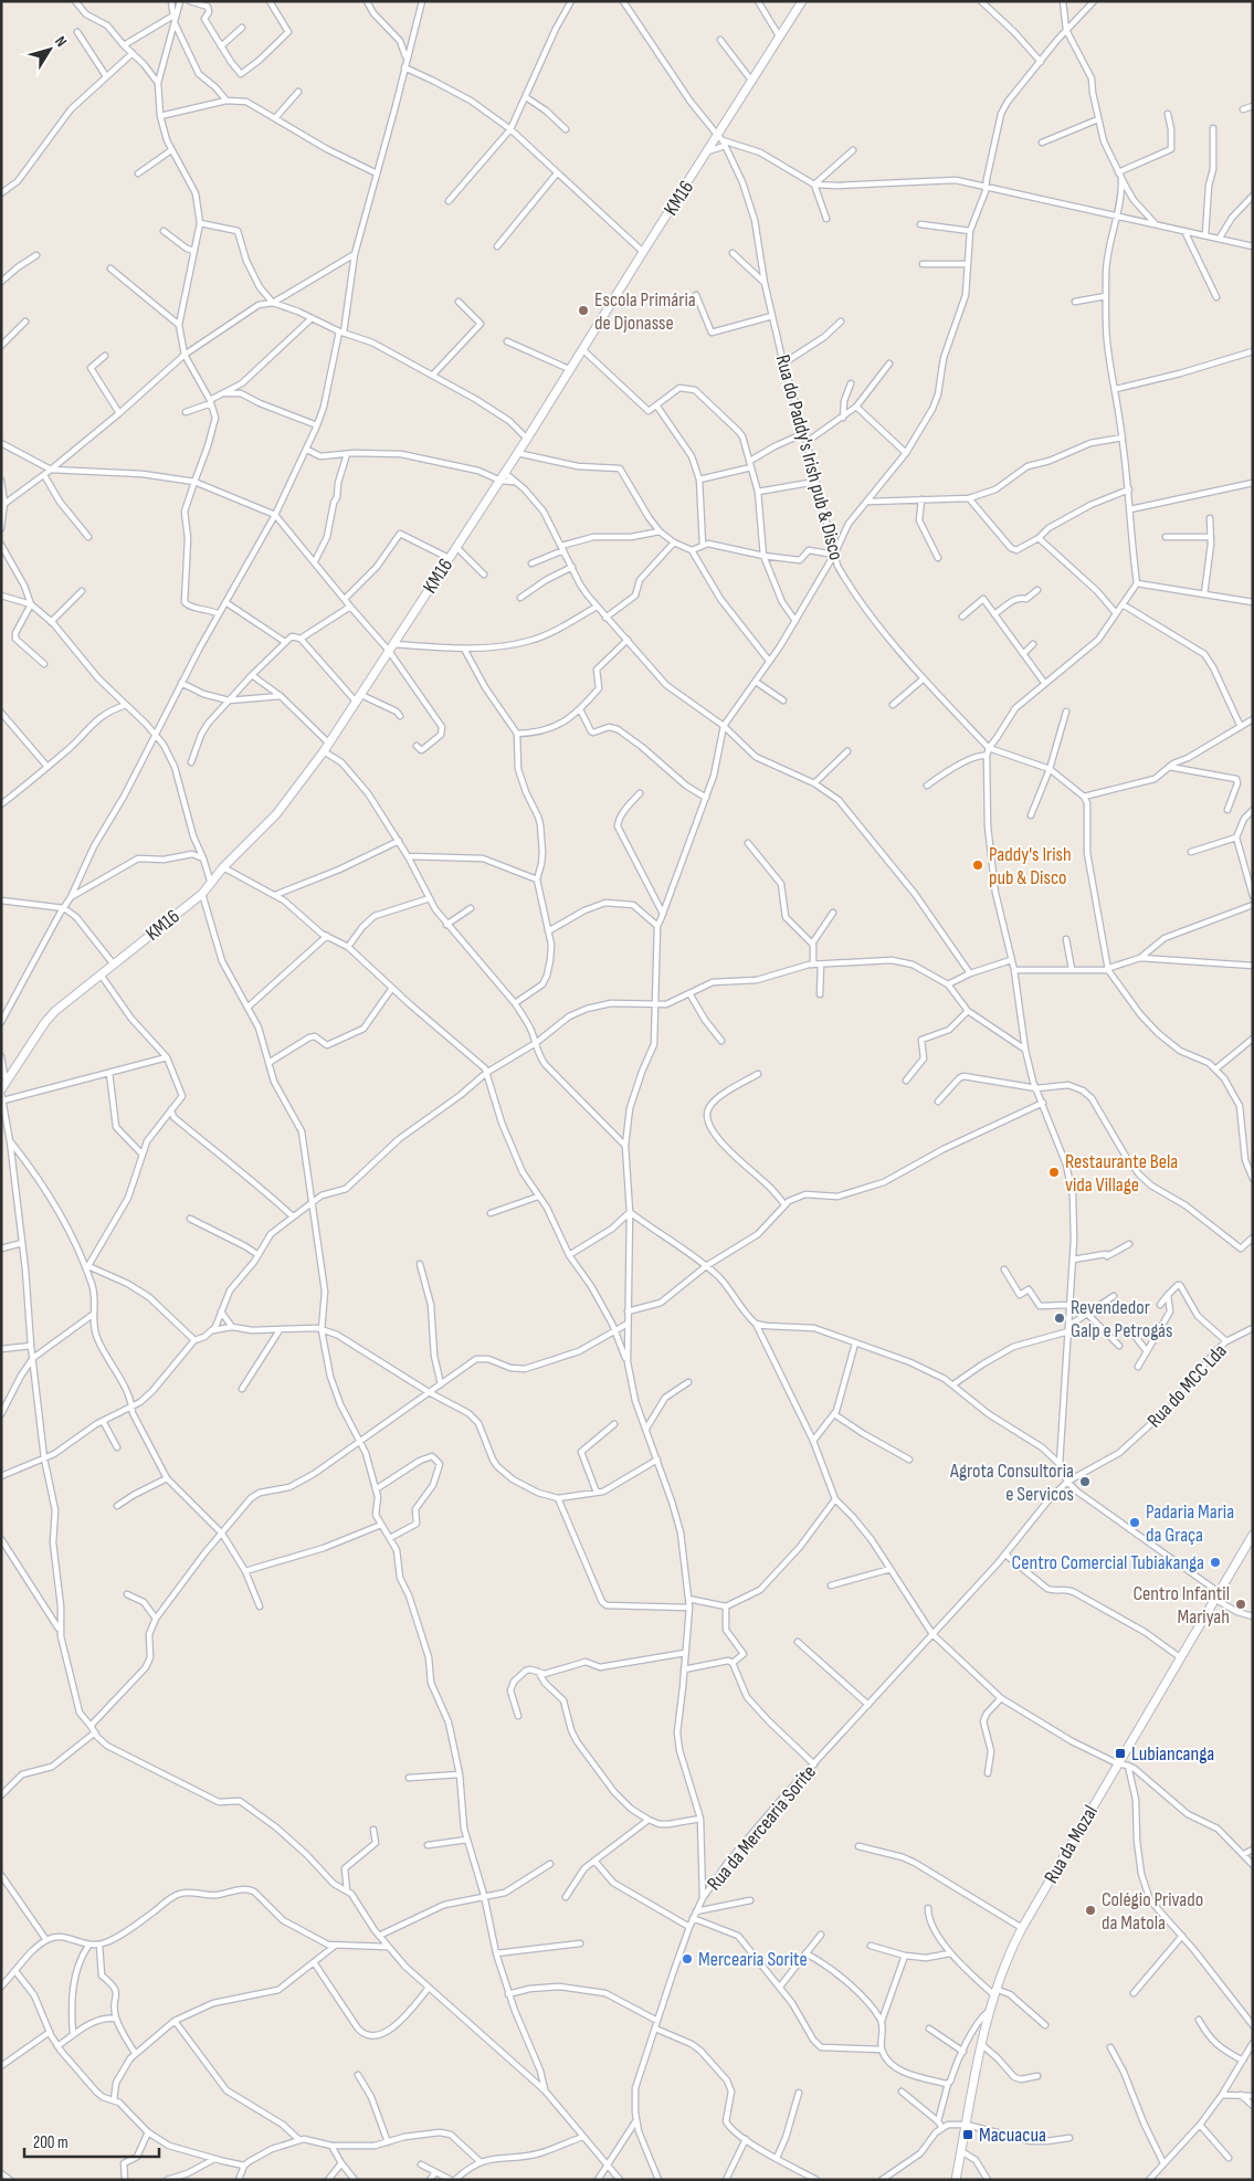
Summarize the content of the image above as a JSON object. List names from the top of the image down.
{
  "streets": {
    "street": [
      "KM16",
      "Rua do Paddy's Irish pub & Disco",
      "Rua do MCC Lda",
      "Rua da Mercearia Sorite",
      "Rua da Mozal"
    ]
  },
  "crossings": [
    ["KM16", "Rua do Paddy's Irish pub & Disco"],
    ["Rua do MCC Lda", "Rua da Mercearia Sorite"]
  ],
  "places": {
    "other": [
      "Escola Primária de Djonasse",
      "Paddy's Irish pub & Disco",
      "Restaurante Bela vida Village",
      "Revendedor Galp e Petrogás",
      "Agrota Consultoria e Servicos",
      "Padaria Maria da Graça",
      "Centro Comercial Tubiakanga",
      "Centro Infantil Mariyah",
      "Colégio Privado da Matola",
      "Mercearia Sorite"
    ],
    "transit": ["Lubiancanga", "Macuacua"]
  },
  "scale_bar": "200 m",
  "north": "top right"
}
